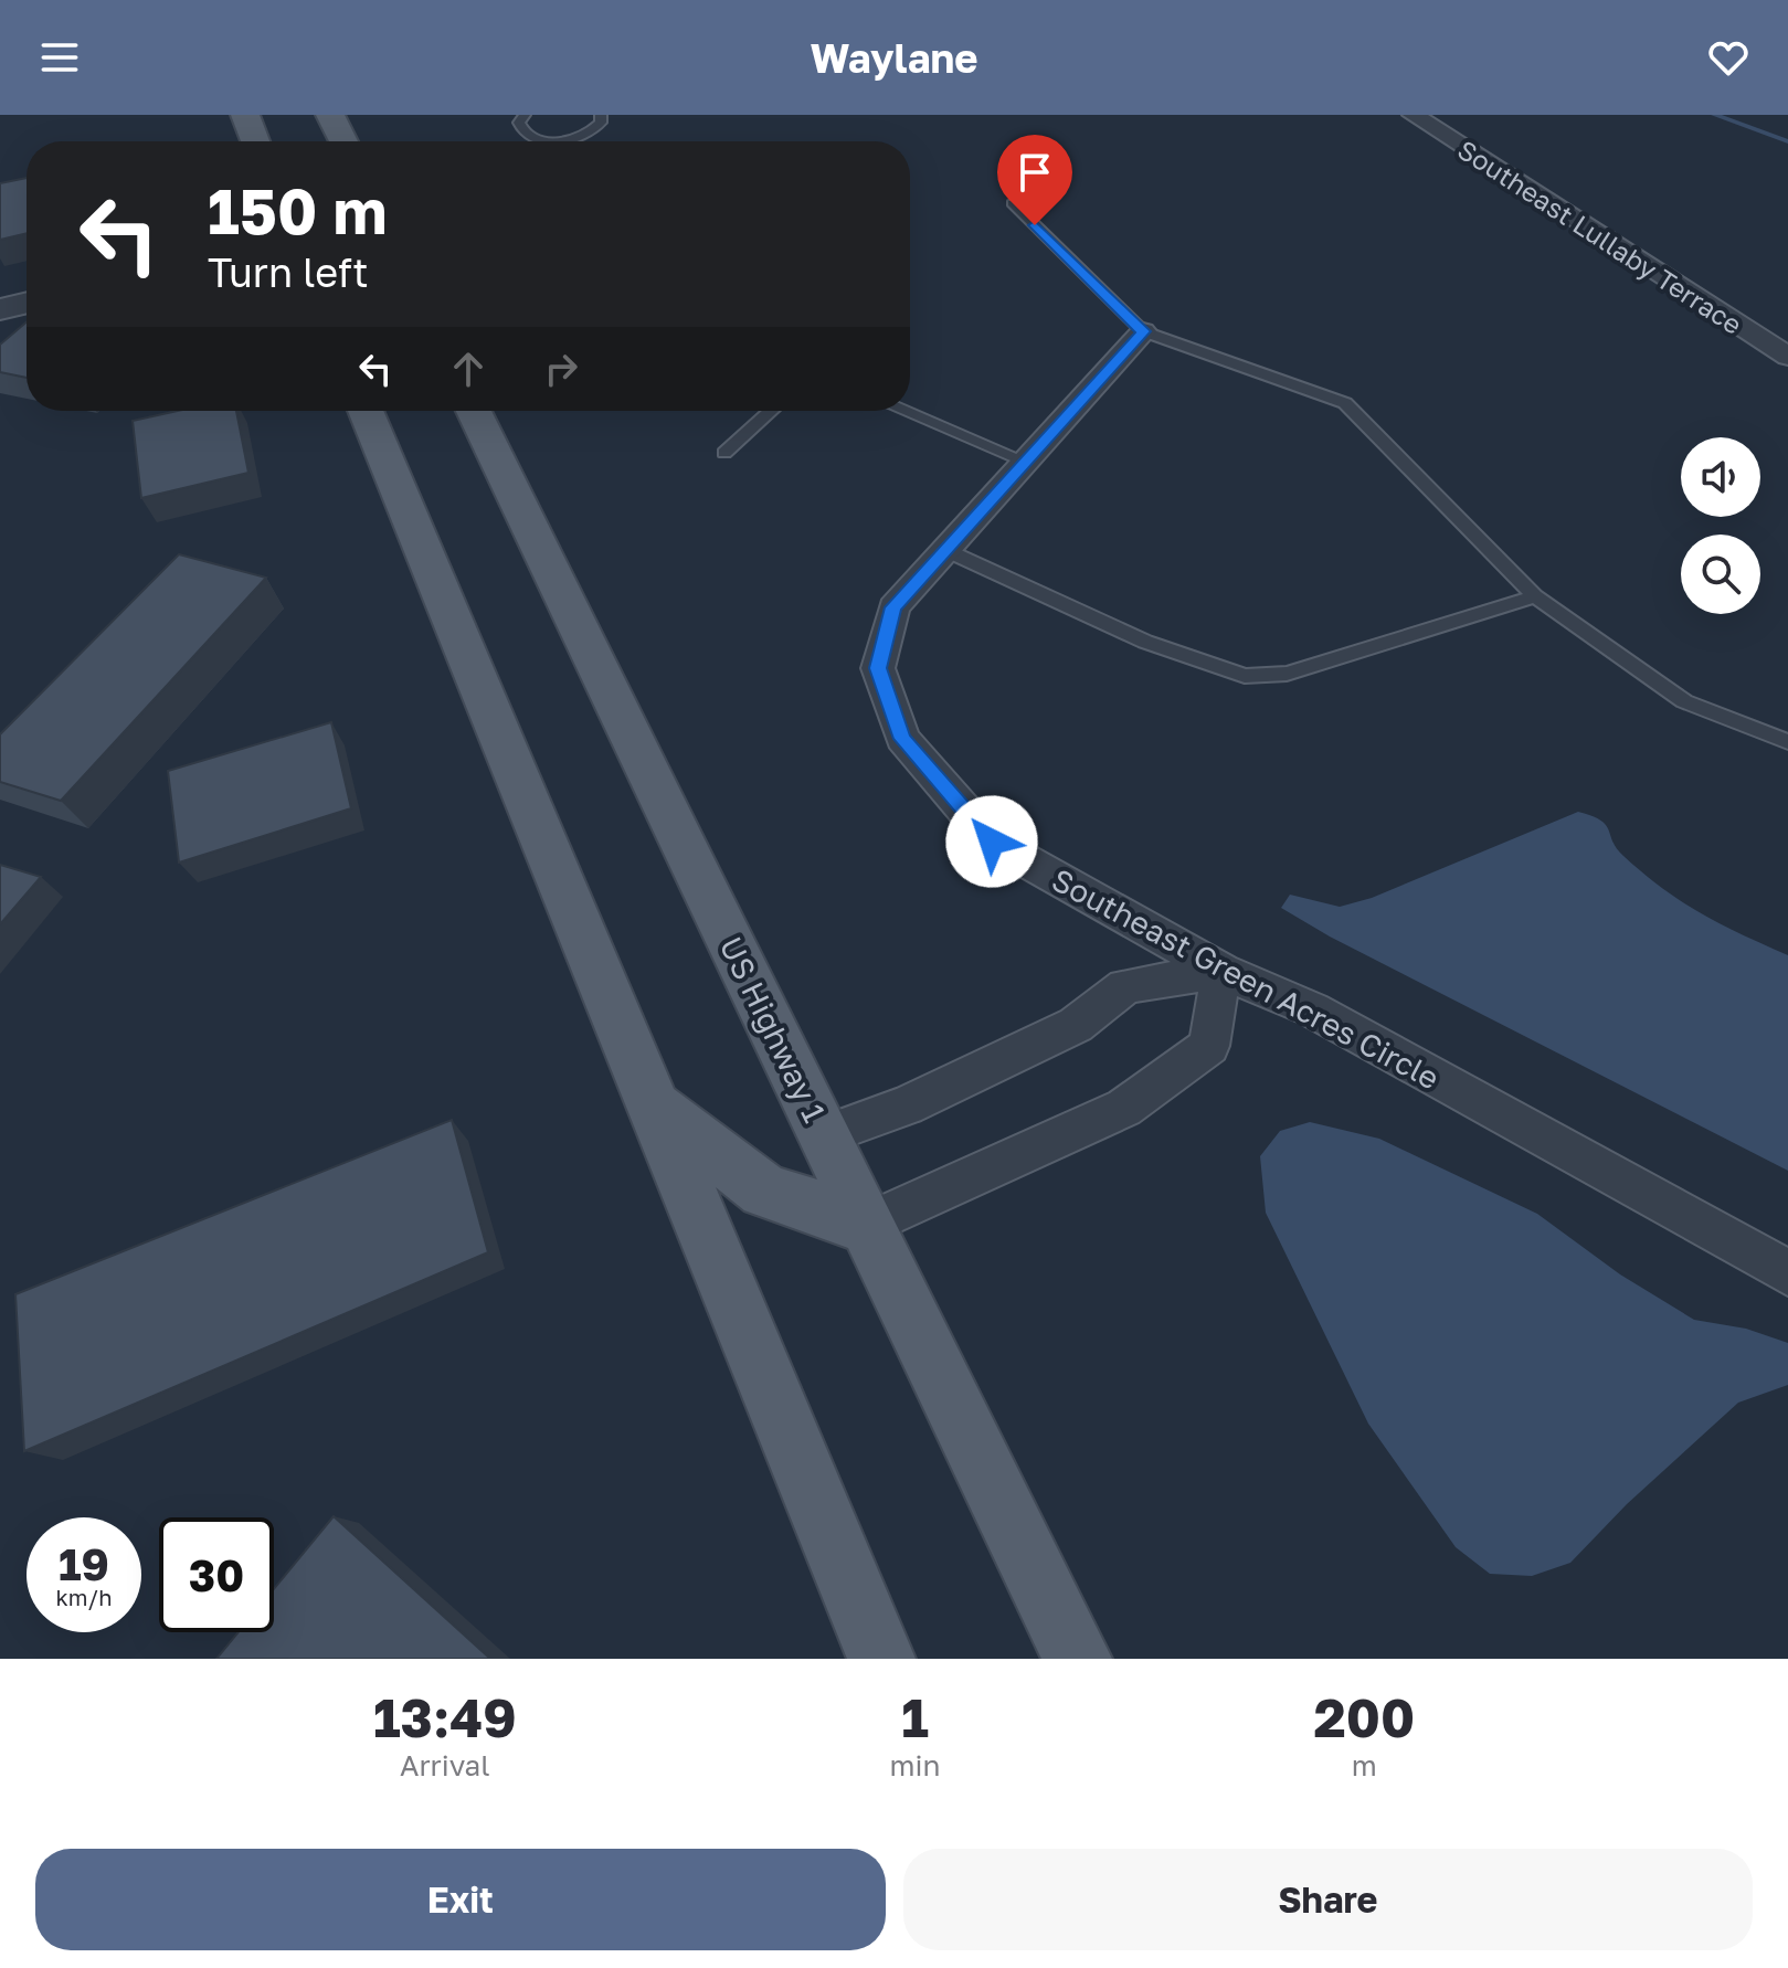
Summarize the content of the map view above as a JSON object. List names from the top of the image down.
{
  "streets": {
    "main road": ["US Highway 1"],
    "street": ["Southeast Lullaby Terrace", "Southeast Green Acres Circle"]
  },
  "page": {
    "header": "Waylane",
    "turn": ["150 m", "Turn left"],
    "speed": "19 km/h",
    "limit": "30",
    "eta": [
      "13:49",
      "Arrival",
      "1",
      "min",
      "200",
      "m"
    ],
    "buttons": ["Exit", "Share"]
  }
}
